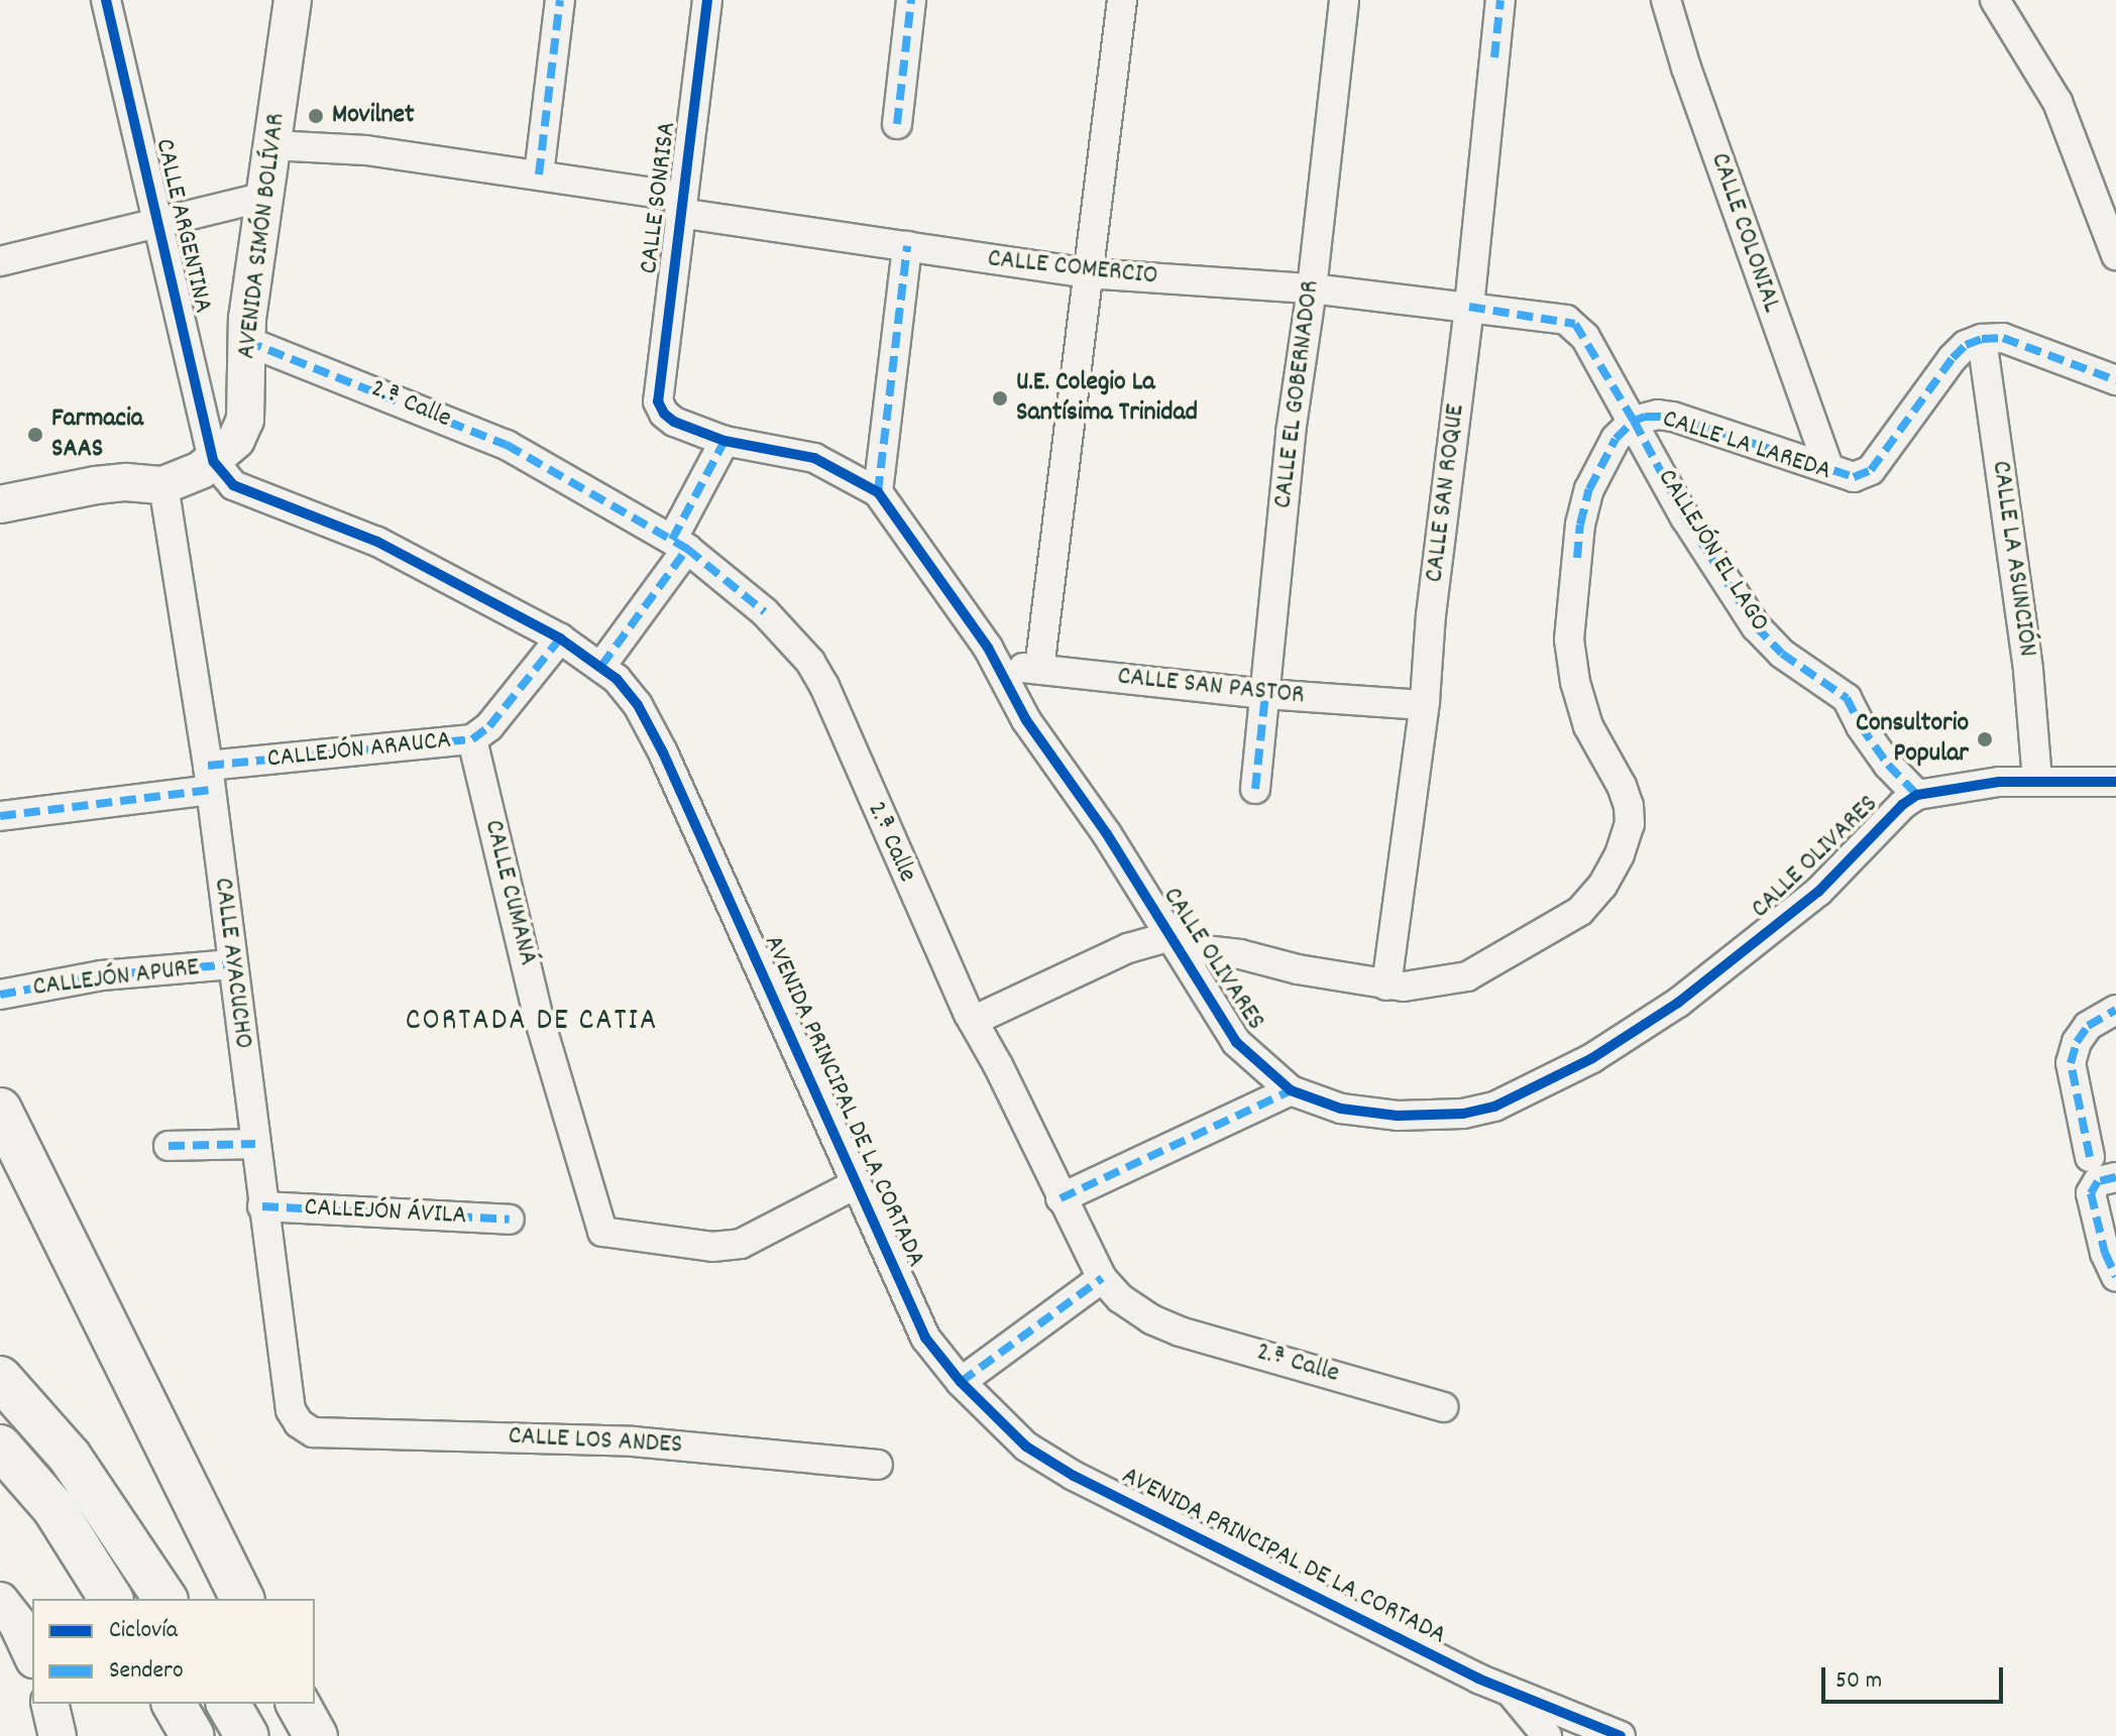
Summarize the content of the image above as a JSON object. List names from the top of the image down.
{
  "streets": {
    "main road": ["AVENIDA SIMÓN BOLÍVAR"],
    "street": [
      "CALLE SONRISA",
      "CALLE ARGENTINA",
      "CALLE COLONIAL",
      "CALLE COMERCIO",
      "CALLE EL GOBERNADOR",
      "2.ª Calle",
      "CALLE LA LAREDA",
      "CALLE SAN ROQUE",
      "CALLEJÓN EL LAGO",
      "CALLE LA ASUNCIÓN",
      "CALLE SAN PASTOR",
      "CALLEJÓN ARAUCA",
      "CALLE OLIVARES",
      "CALLE CUMANÁ",
      "CALLE AYACUCHO",
      "CALLEJÓN APURE",
      "AVENIDA PRINCIPAL DE LA CORTADA",
      "CALLEJÓN ÁVILA",
      "CALLE LOS ANDES"
    ]
  },
  "crossings": [
    ["CALLE SONRISA", "CALLE COMERCIO"],
    ["CALLE SONRISA", "CALLE OLIVARES"],
    ["CALLE ARGENTINA", "AVENIDA SIMÓN BOLÍVAR"],
    ["CALLE ARGENTINA", "AVENIDA PRINCIPAL DE LA CORTADA"],
    ["AVENIDA SIMÓN BOLÍVAR", "CALLE COMERCIO"],
    ["AVENIDA SIMÓN BOLÍVAR", "2.ª Calle"],
    ["AVENIDA SIMÓN BOLÍVAR", "AVENIDA PRINCIPAL DE LA CORTADA"],
    ["CALLE COMERCIO", "CALLE EL GOBERNADOR"],
    ["CALLE COMERCIO", "CALLE SAN ROQUE"],
    ["CALLE COMERCIO", "CALLEJÓN EL LAGO"],
    ["CALLE EL GOBERNADOR", "CALLE SAN PASTOR"],
    ["CALLE LA LAREDA", "CALLE SAN ROQUE"],
    ["CALLE LA LAREDA", "CALLEJÓN EL LAGO"],
    ["CALLE LA LAREDA", "CALLE LA ASUNCIÓN"],
    ["CALLE LA LAREDA", "CALLE OLIVARES"],
    ["CALLE SAN ROQUE", "CALLEJÓN EL LAGO"],
    ["CALLE SAN ROQUE", "CALLE SAN PASTOR"],
    ["CALLEJÓN EL LAGO", "CALLE OLIVARES"],
    ["CALLE LA ASUNCIÓN", "CALLE OLIVARES"],
    ["CALLE SAN PASTOR", "CALLE OLIVARES"],
    ["CALLEJÓN ARAUCA", "CALLE CUMANÁ"],
    ["CALLEJÓN ARAUCA", "CALLE AYACUCHO"],
    ["CALLEJÓN ARAUCA", "AVENIDA PRINCIPAL DE LA CORTADA"],
    ["CALLE CUMANÁ", "AVENIDA PRINCIPAL DE LA CORTADA"],
    ["CALLE AYACUCHO", "CALLEJÓN APURE"],
    ["CALLE AYACUCHO", "CALLEJÓN ÁVILA"],
    ["CALLE AYACUCHO", "CALLE LOS ANDES"]
  ],
  "districts": ["CORTADA DE CATIA"],
  "places": [
    "Movilnet",
    "U.E. Colegio La Santísima Trinidad",
    "Farmacia SAAS",
    "Consultorio Popular"
  ],
  "legend": ["Ciclovía", "Sendero"],
  "scale_bar": "50 m"
}
